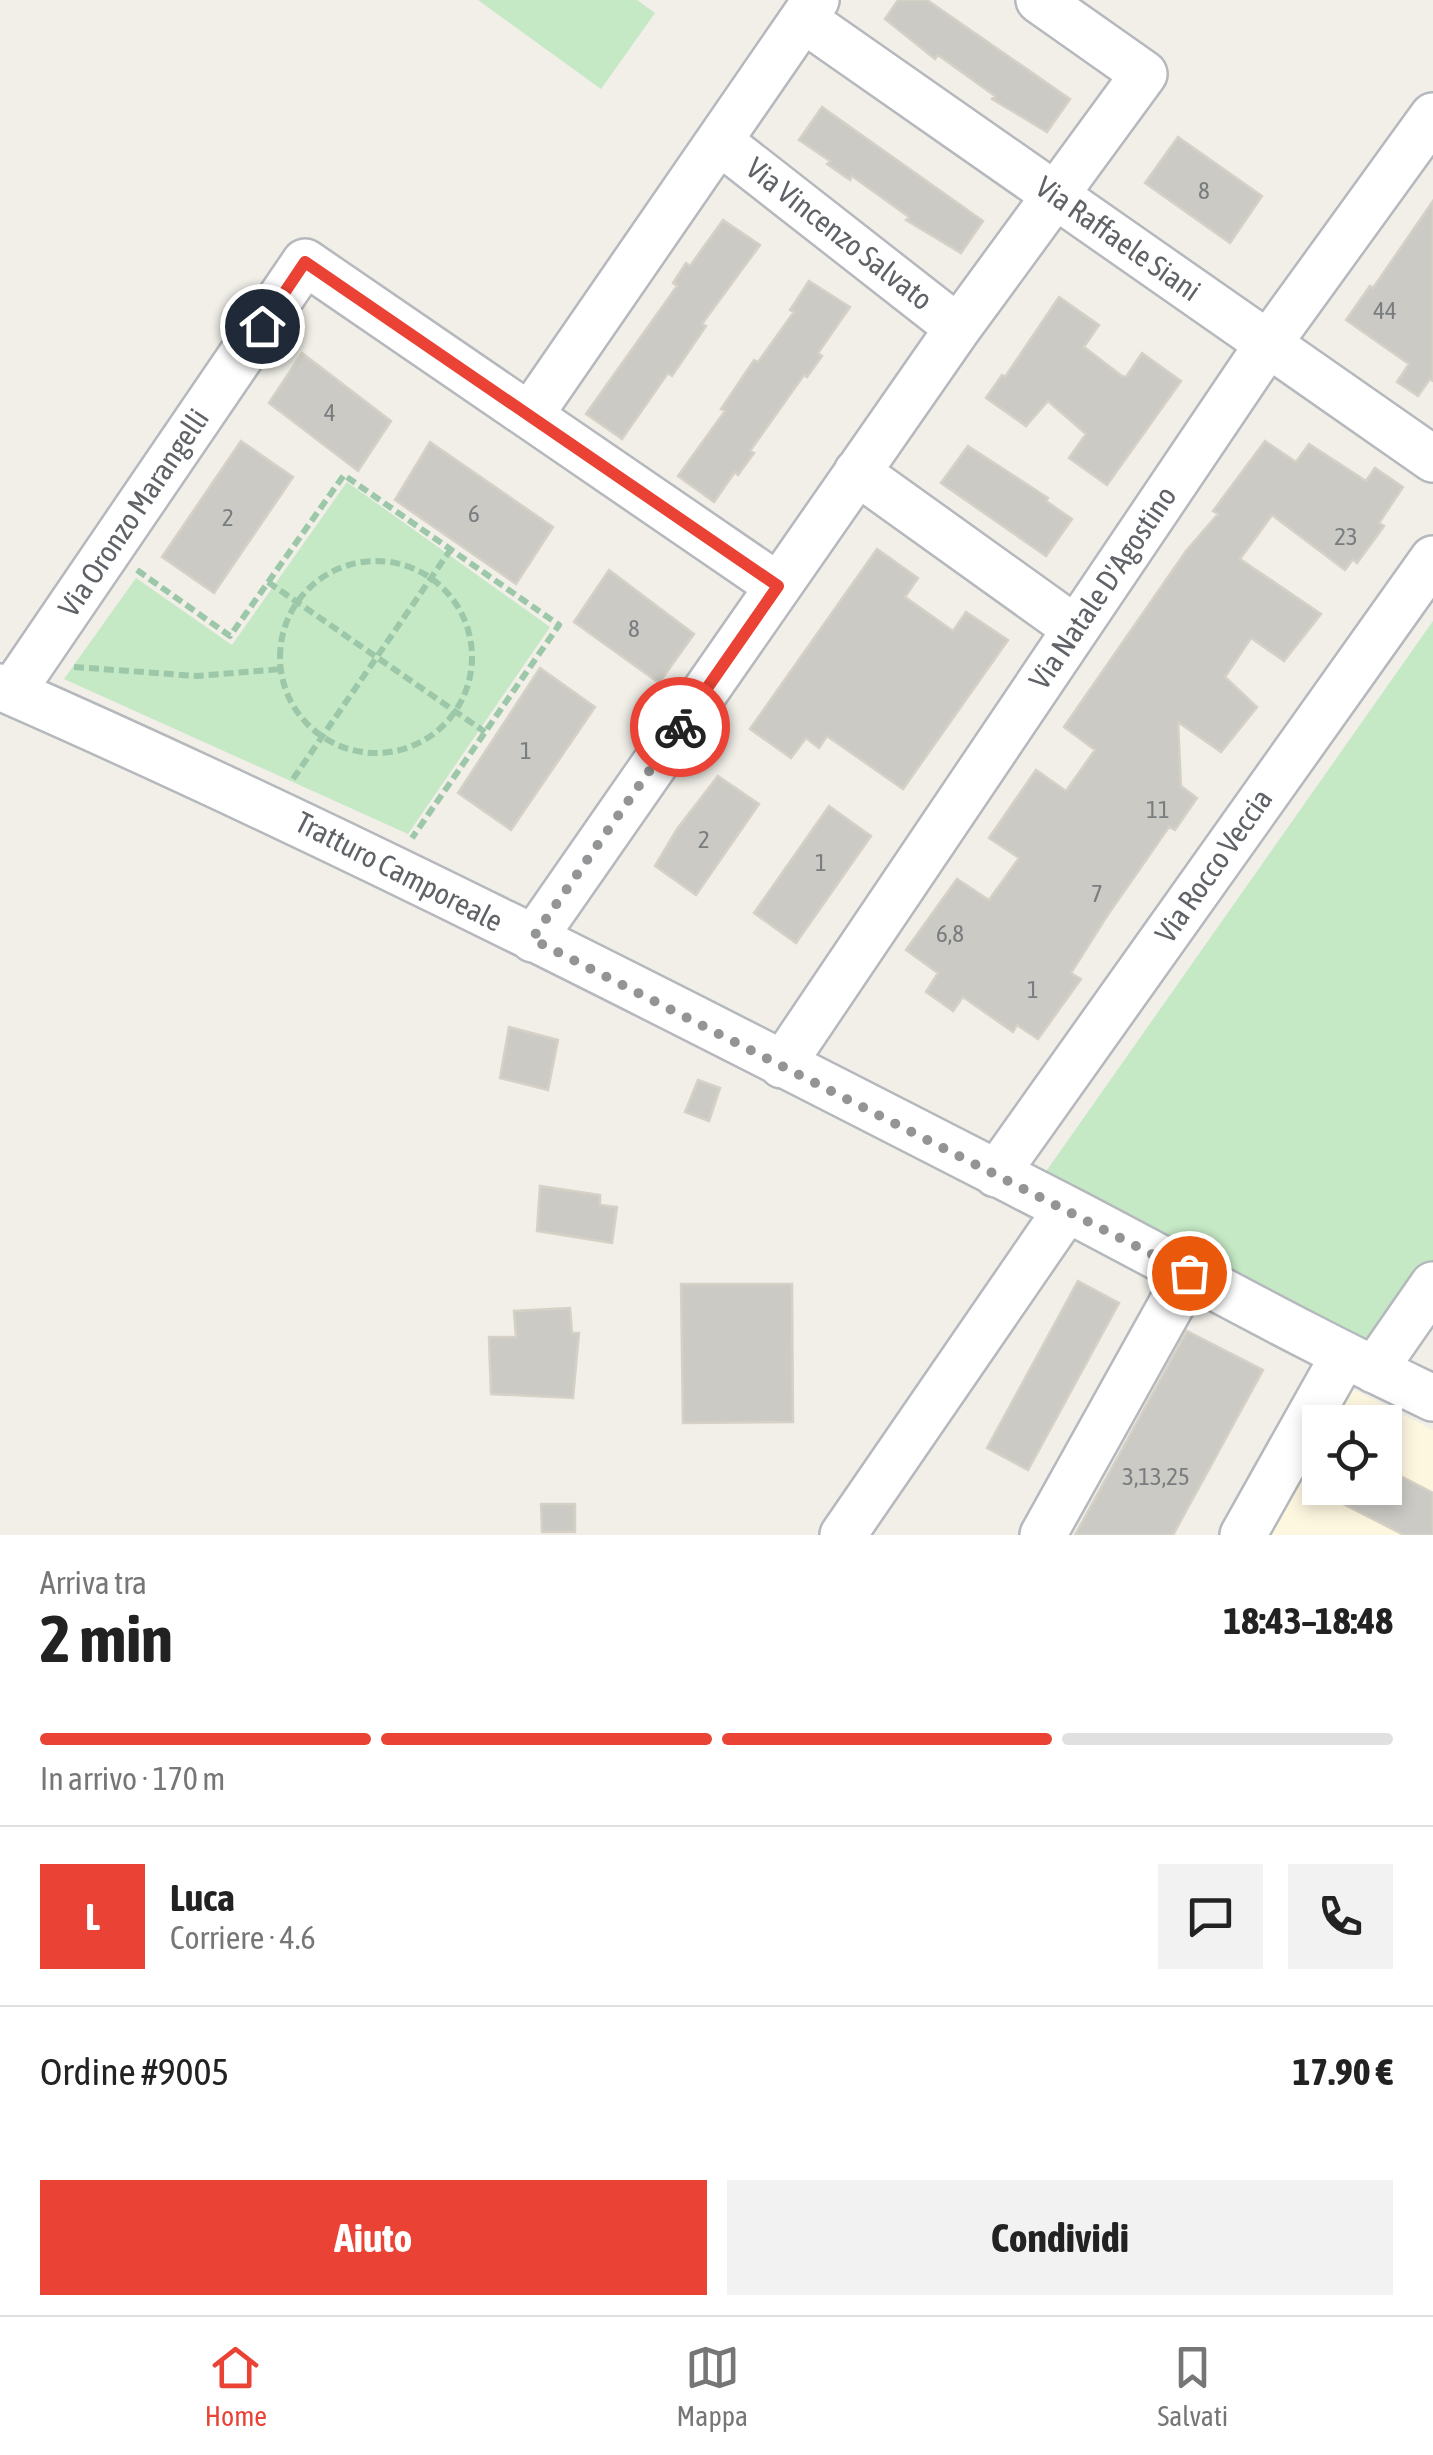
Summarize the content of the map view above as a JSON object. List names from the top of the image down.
{
  "streets": {
    "street": [
      "Via Vincenzo Salvato",
      "Via Raffaele Siani",
      "Via Oronzo Marangelli",
      "Via Natale D'Agostino",
      "Via Rocco Veccia",
      "Tratturo Camporeale"
    ]
  },
  "crossings": [
    ["Via Vincenzo Salvato", "Via Raffaele Siani"],
    ["Via Vincenzo Salvato", "Via Oronzo Marangelli"],
    ["Via Vincenzo Salvato", "Tratturo Camporeale"],
    ["Via Raffaele Siani", "Via Natale D'Agostino"],
    ["Via Oronzo Marangelli", "Tratturo Camporeale"],
    ["Via Natale D'Agostino", "Tratturo Camporeale"],
    ["Via Rocco Veccia", "Tratturo Camporeale"]
  ],
  "house_numbers": [
    "8",
    "44",
    "4",
    "6",
    "2",
    "23",
    "8",
    "1",
    "11",
    "2",
    "1",
    "7",
    "6,8",
    "1",
    "3,13,25"
  ],
  "page": {
    "heading": ["2 min", "Arriva tra", "18:43–18:48"],
    "panel": [
      "Luca",
      "Corriere · 4.6",
      "Ordine #9005",
      "17.90 €"
    ],
    "bar": "In arrivo · 170 m",
    "round": "L",
    "buttons": ["Aiuto", "Condividi"],
    "tabs": ["Home", "Mappa", "Salvati"]
  }
}
